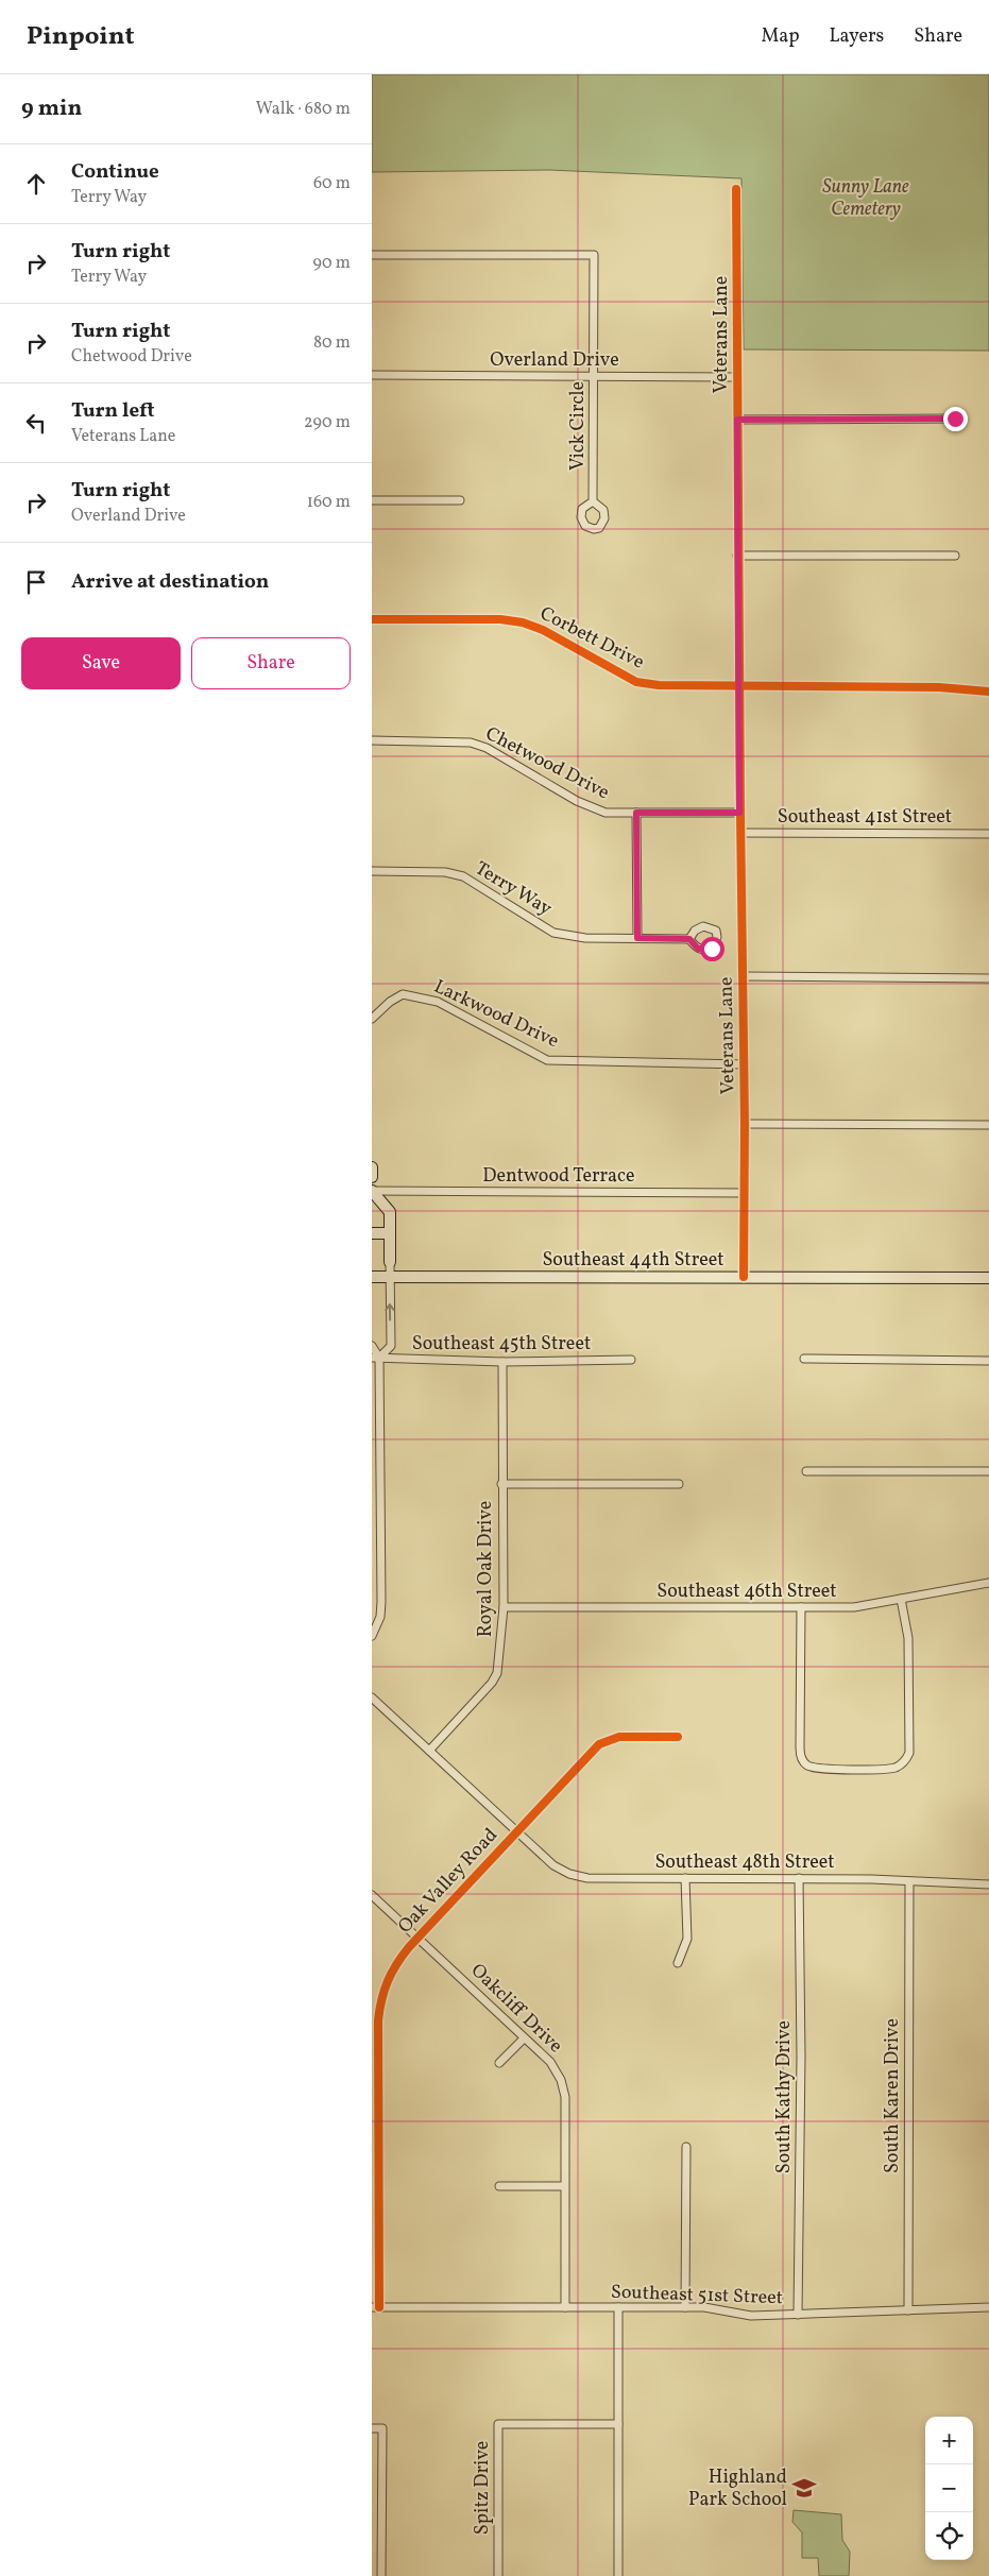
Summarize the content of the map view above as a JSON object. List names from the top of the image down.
{
  "streets": {
    "main road": ["Southeast 44th Street"],
    "street": [
      "Veterans Lane",
      "Overland Drive",
      "Vick Circle",
      "Corbett Drive",
      "Chetwood Drive",
      "Southeast 41st Street",
      "Terry Way",
      "Larkwood Drive",
      "Dentwood Terrace",
      "Southeast 45th Street",
      "Royal Oak Drive",
      "Southeast 46th Street",
      "Southeast 48th Street",
      "Oak Valley Road",
      "Oakcliff Drive",
      "South Karen Drive",
      "South Kathy Drive",
      "Southeast 51st Street",
      "Spitz Drive"
    ]
  },
  "crossings": [
    ["Veterans Lane", "Overland Drive"],
    ["Veterans Lane", "Corbett Drive"],
    ["Veterans Lane", "Chetwood Drive"],
    ["Veterans Lane", "Southeast 41st Street"],
    ["Veterans Lane", "Larkwood Drive"],
    ["Veterans Lane", "Dentwood Terrace"],
    ["Veterans Lane", "Southeast 44th Street"],
    ["Overland Drive", "Vick Circle"],
    ["Southeast 45th Street", "Royal Oak Drive"],
    ["Royal Oak Drive", "Southeast 46th Street"],
    ["Royal Oak Drive", "Southeast 48th Street"],
    ["Southeast 48th Street", "Oak Valley Road"],
    ["Southeast 48th Street", "South Karen Drive"],
    ["Southeast 48th Street", "South Kathy Drive"],
    ["Oak Valley Road", "Oakcliff Drive"],
    ["Oak Valley Road", "Southeast 51st Street"],
    ["Oakcliff Drive", "Southeast 51st Street"],
    ["South Karen Drive", "Southeast 51st Street"],
    ["South Kathy Drive", "Southeast 51st Street"]
  ],
  "parks": ["Sunny Lane Cemetery"],
  "places": {
    "school or university": ["Highland Park School"]
  },
  "page": {
    "header": "Pinpoint",
    "nav": ["Map", "Layers", "Share"],
    "heading": ["9 min", "Walk · 680 m"],
    "list": [
      ["Continue", "Terry Way", "60 m"],
      ["Turn right", "Terry Way", "90 m"],
      ["Turn right", "Chetwood Drive", "80 m"],
      ["Turn left", "Veterans Lane", "290 m"],
      ["Turn right", "Overland Drive", "160 m"],
      "Arrive at destination"
    ],
    "buttons": ["Save", "Share"],
    "map_buttons": ["+", "−"]
  }
}
